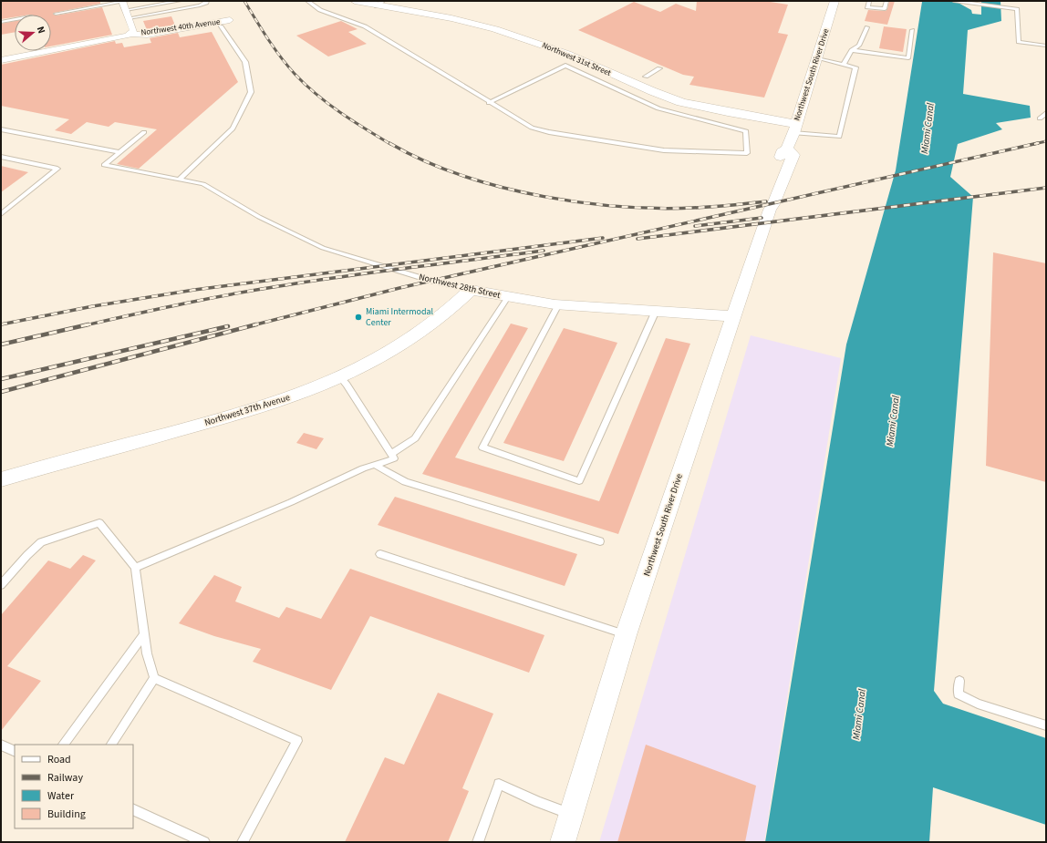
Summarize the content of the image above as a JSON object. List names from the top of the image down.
{
  "streets": {
    "street": [
      "Northwest 40th Avenue",
      "Northwest 31st Street",
      "Northwest South River Drive",
      "Northwest 28th Street",
      "Northwest 37th Avenue"
    ]
  },
  "crossings": [
    ["Northwest 31st Street", "Northwest South River Drive"],
    ["Northwest South River Drive", "Northwest 28th Street"],
    ["Northwest 28th Street", "Northwest 37th Avenue"]
  ],
  "water": ["Miami Canal"],
  "places": ["Miami Intermodal Center"],
  "legend": [
    "Road",
    "Railway",
    "Water",
    "Building"
  ],
  "north": "right"
}
